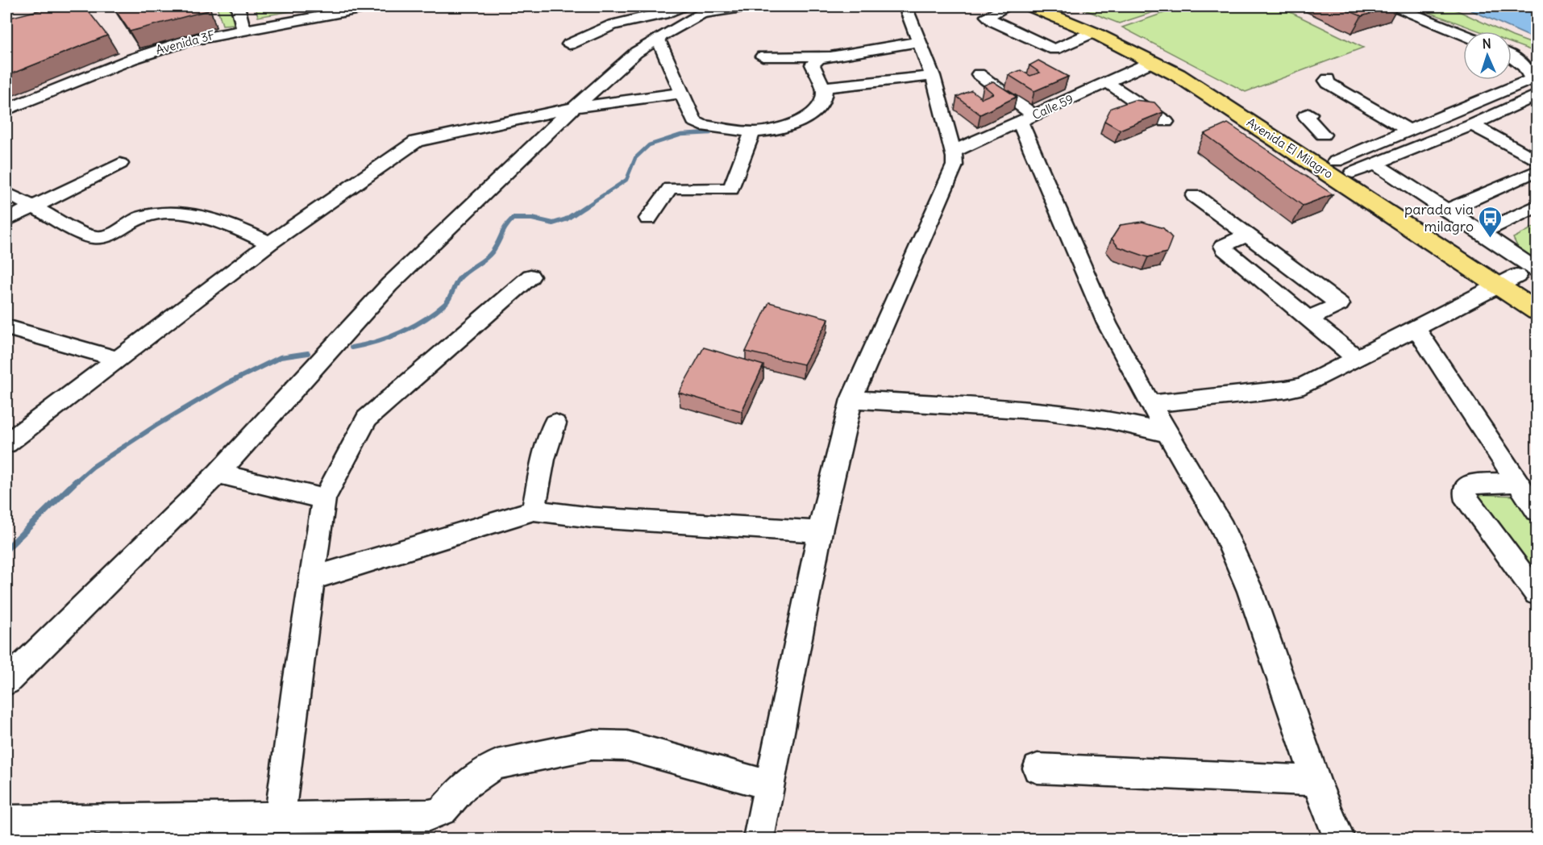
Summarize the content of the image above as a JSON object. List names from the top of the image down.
{
  "streets": {
    "main road": ["Avenida El Milagro"],
    "street": ["Avenida 3F", "Calle 59"]
  },
  "crossings": [
    ["Calle 59", "Avenida El Milagro"]
  ],
  "places": {
    "bus stop": ["parada via milagro"]
  },
  "north": "top"
}
